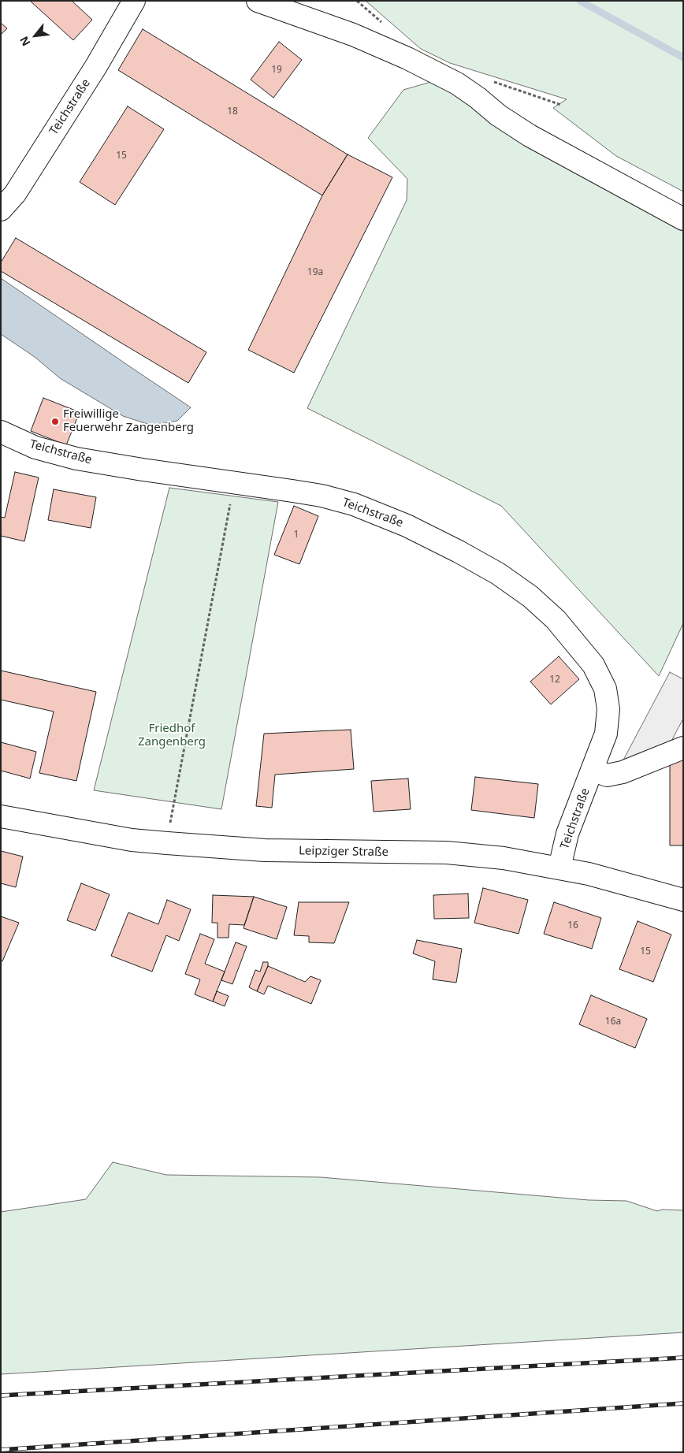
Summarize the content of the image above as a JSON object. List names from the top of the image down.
{
  "streets": {
    "street": ["Teichstraße", "Leipziger Straße"]
  },
  "crossings": [
    ["Teichstraße", "Leipziger Straße"]
  ],
  "parks": ["Friedhof Zangenberg"],
  "places": ["Freiwillige Feuerwehr Zangenberg"],
  "house_numbers": [
    "19",
    "18",
    "15",
    "19a",
    "1",
    "12",
    "16",
    "15",
    "16a"
  ],
  "north": "bottom left"
}
